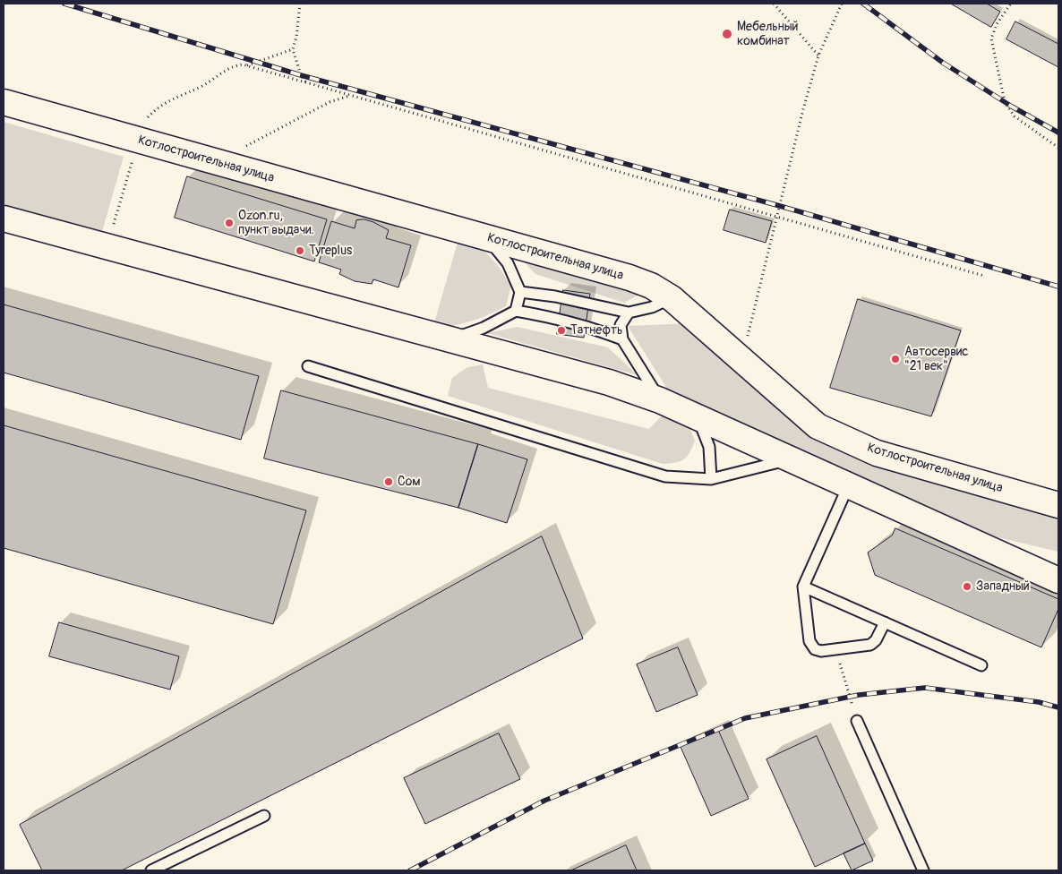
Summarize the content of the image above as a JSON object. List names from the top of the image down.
{
  "streets": {
    "main road": ["Котлостроительная улица"]
  },
  "places": [
    "Мебельный комбинат",
    "Ozon.ru, пункт выдачи.",
    "Tyreplus",
    "Татнефть",
    "Автосервис \"21 век\"",
    "Сом",
    "Западный"
  ]
}
